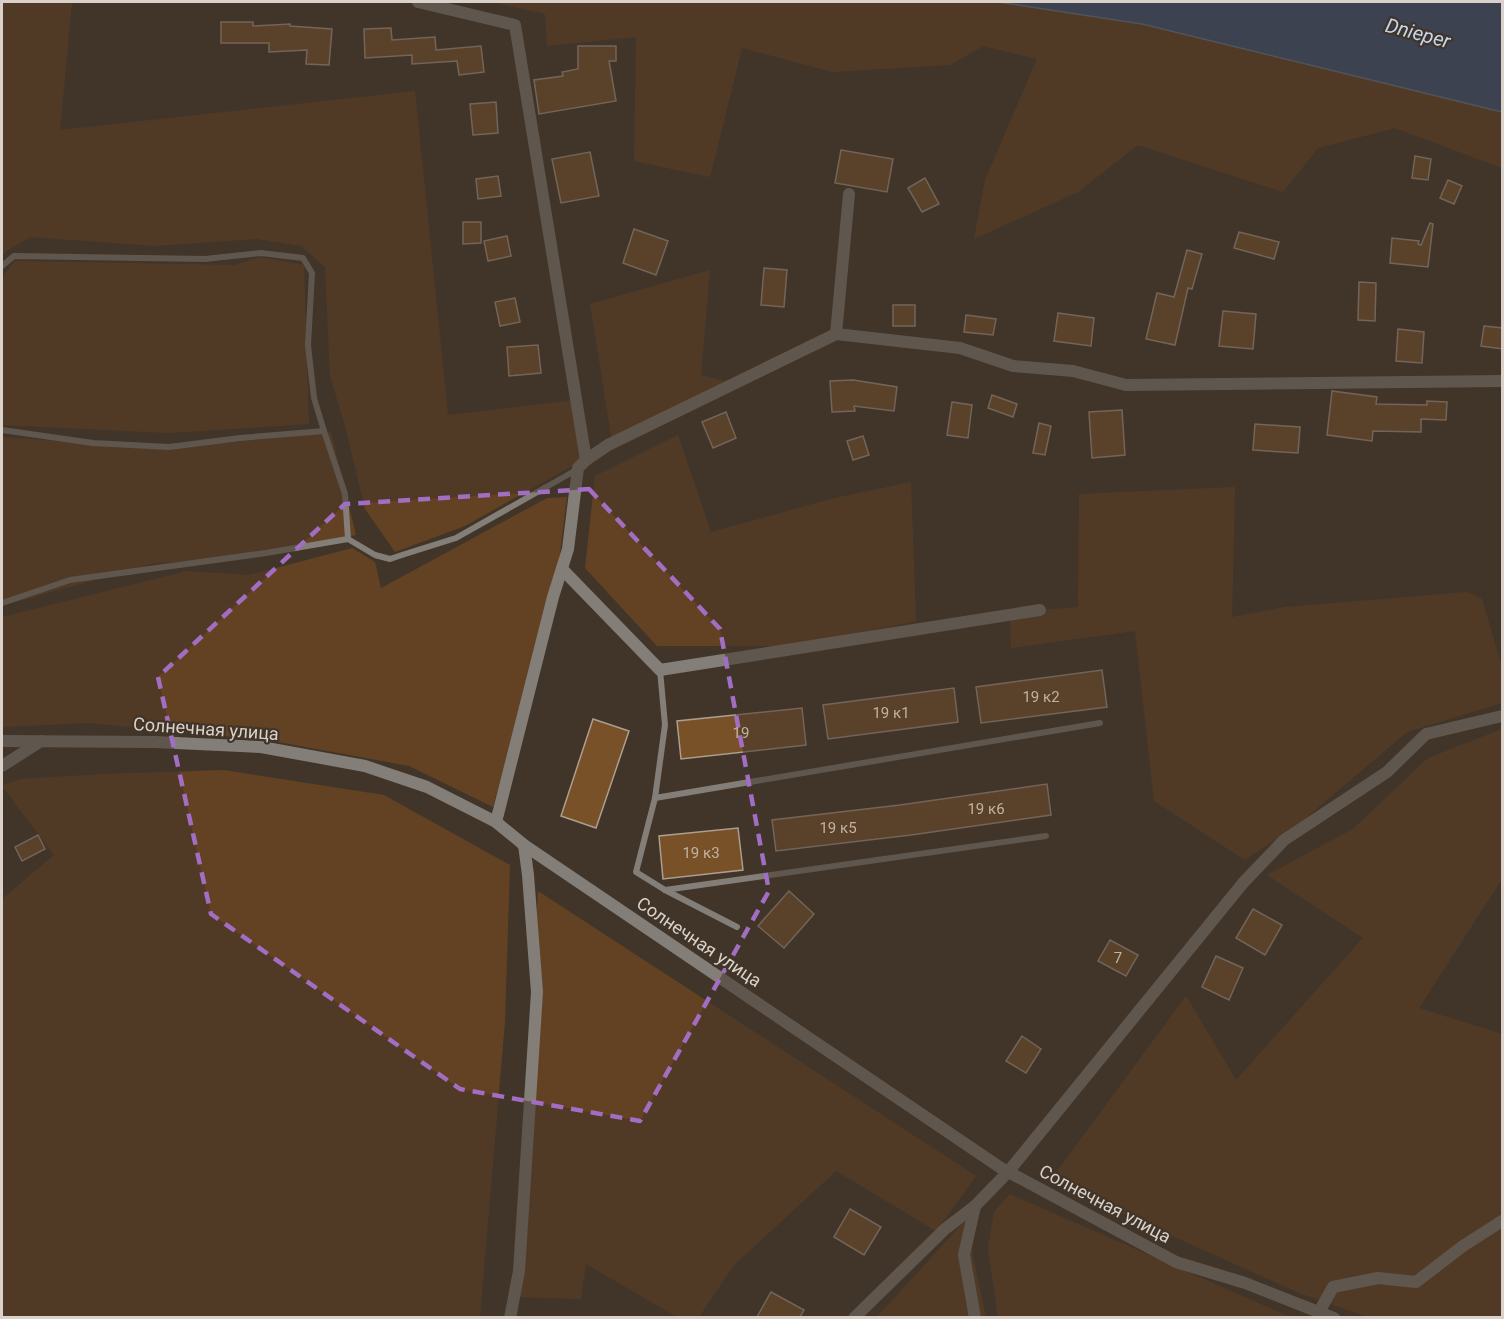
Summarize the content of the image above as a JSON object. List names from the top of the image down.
{
  "streets": {
    "street": ["Солнечная улица"]
  },
  "water": ["Dnieper"],
  "house_numbers": [
    "19 к2",
    "19 к1",
    "19",
    "19 к6",
    "19 к5",
    "19 к3",
    "7"
  ]
}
